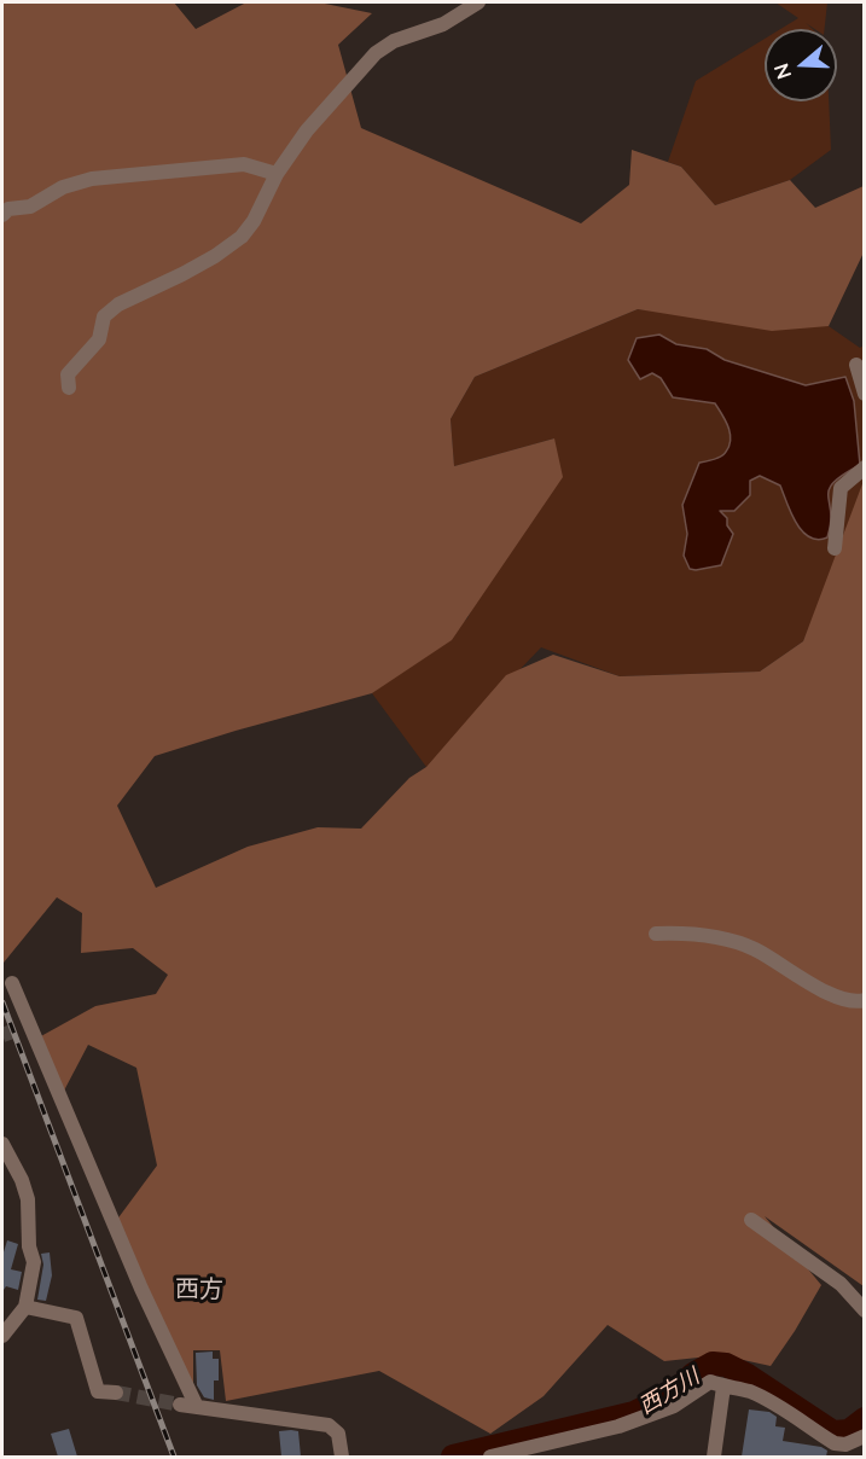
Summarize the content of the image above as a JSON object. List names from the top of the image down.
{
  "districts": ["西方"],
  "water": ["西方川"],
  "north": "left"
}
